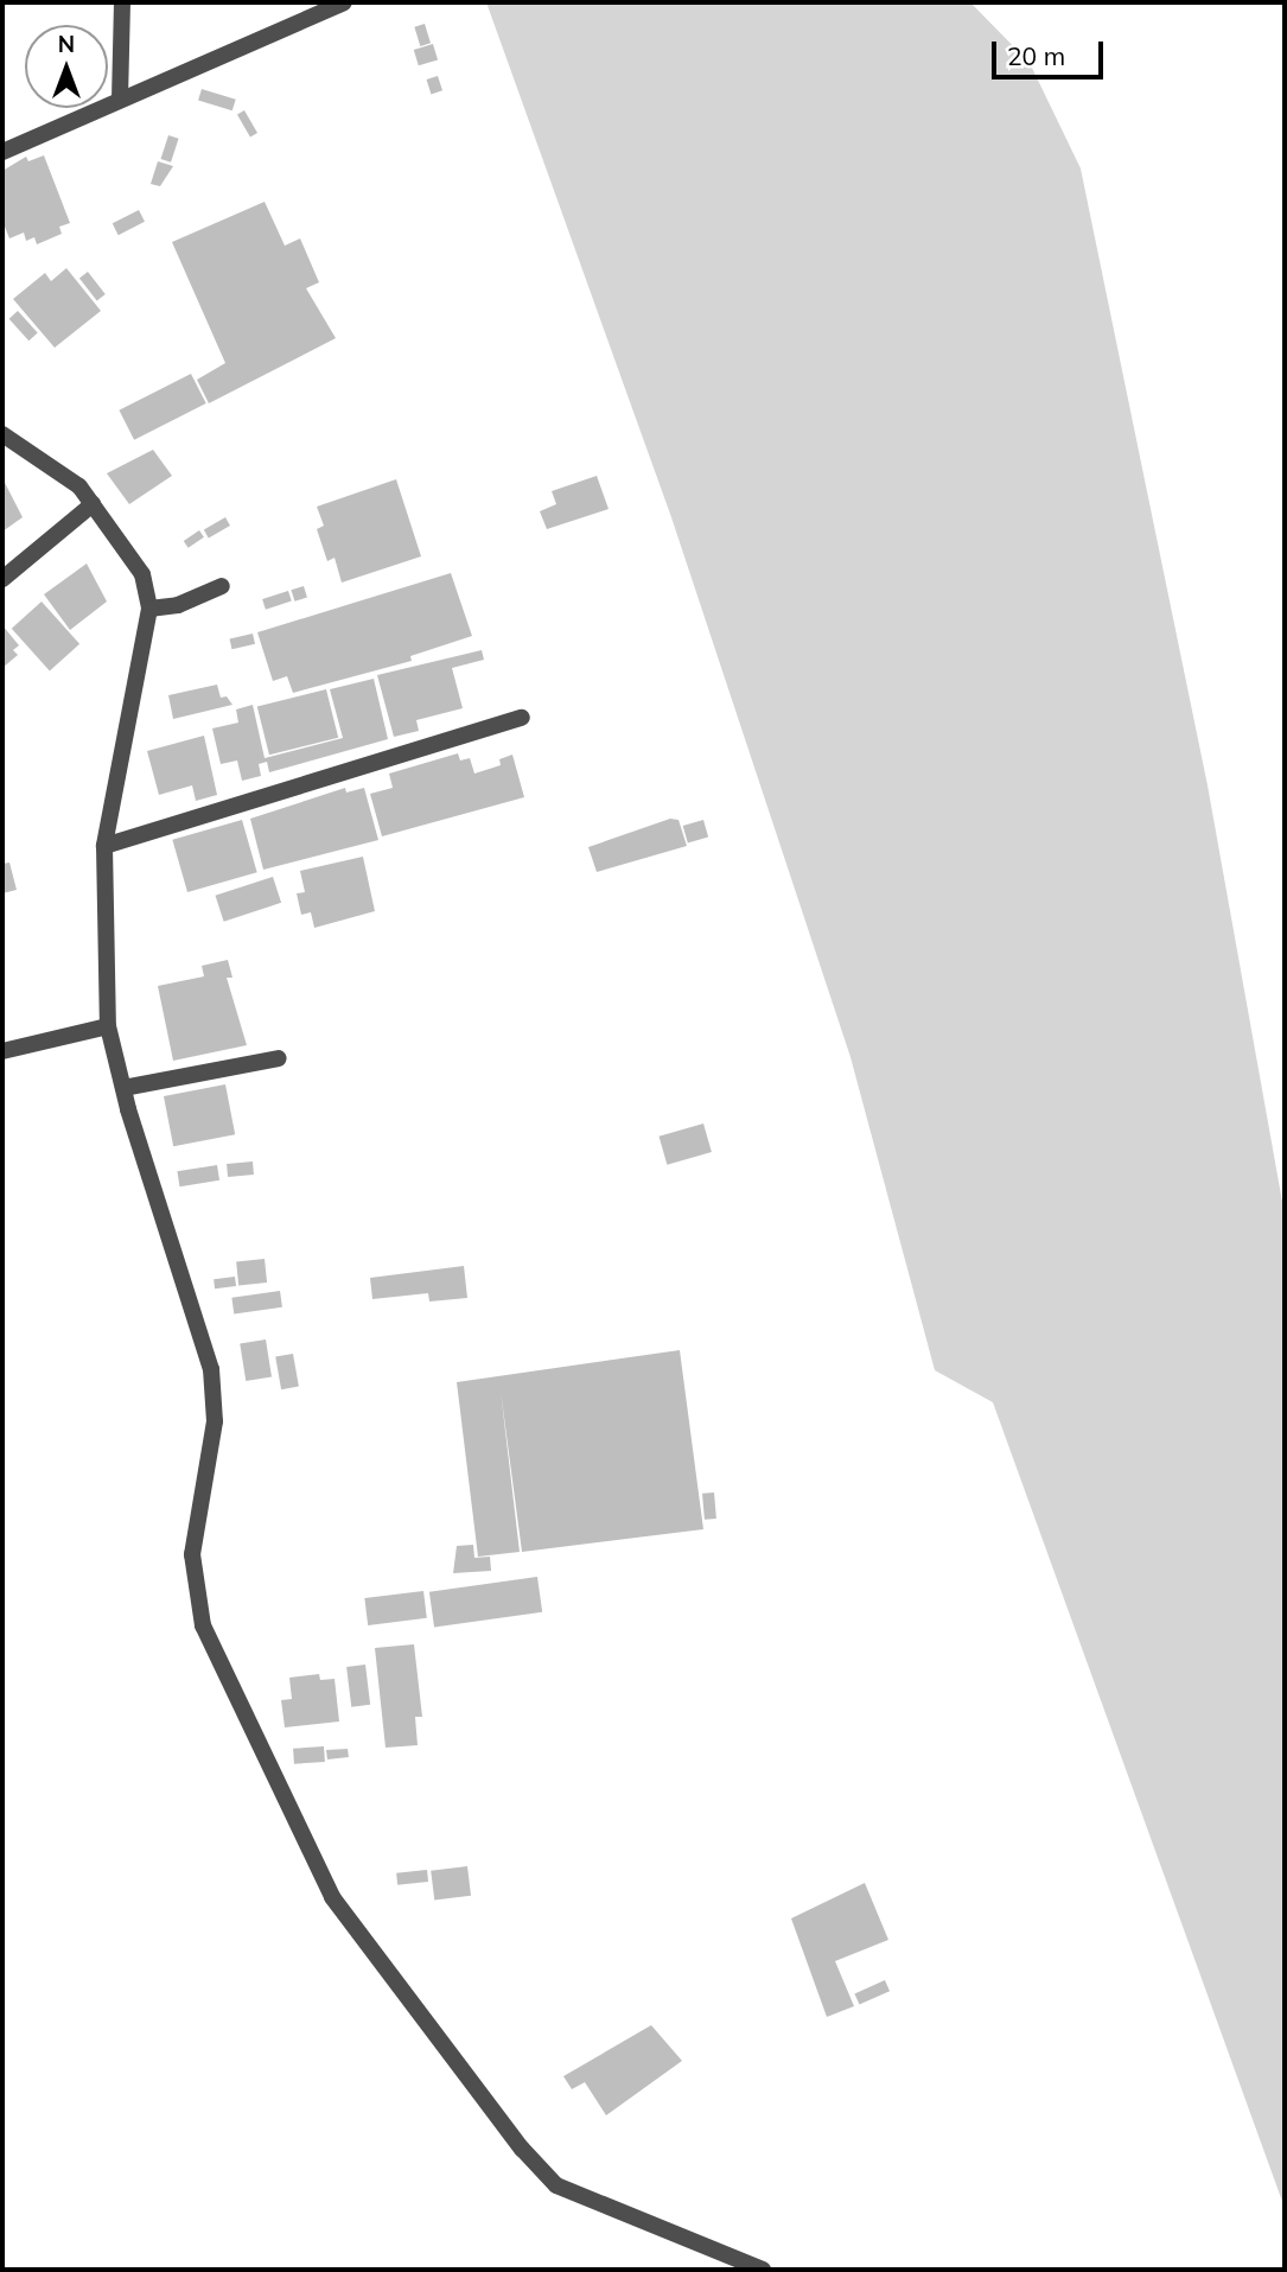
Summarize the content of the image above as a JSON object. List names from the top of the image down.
{
  "scale_bar": "20 m",
  "north": "top"
}
